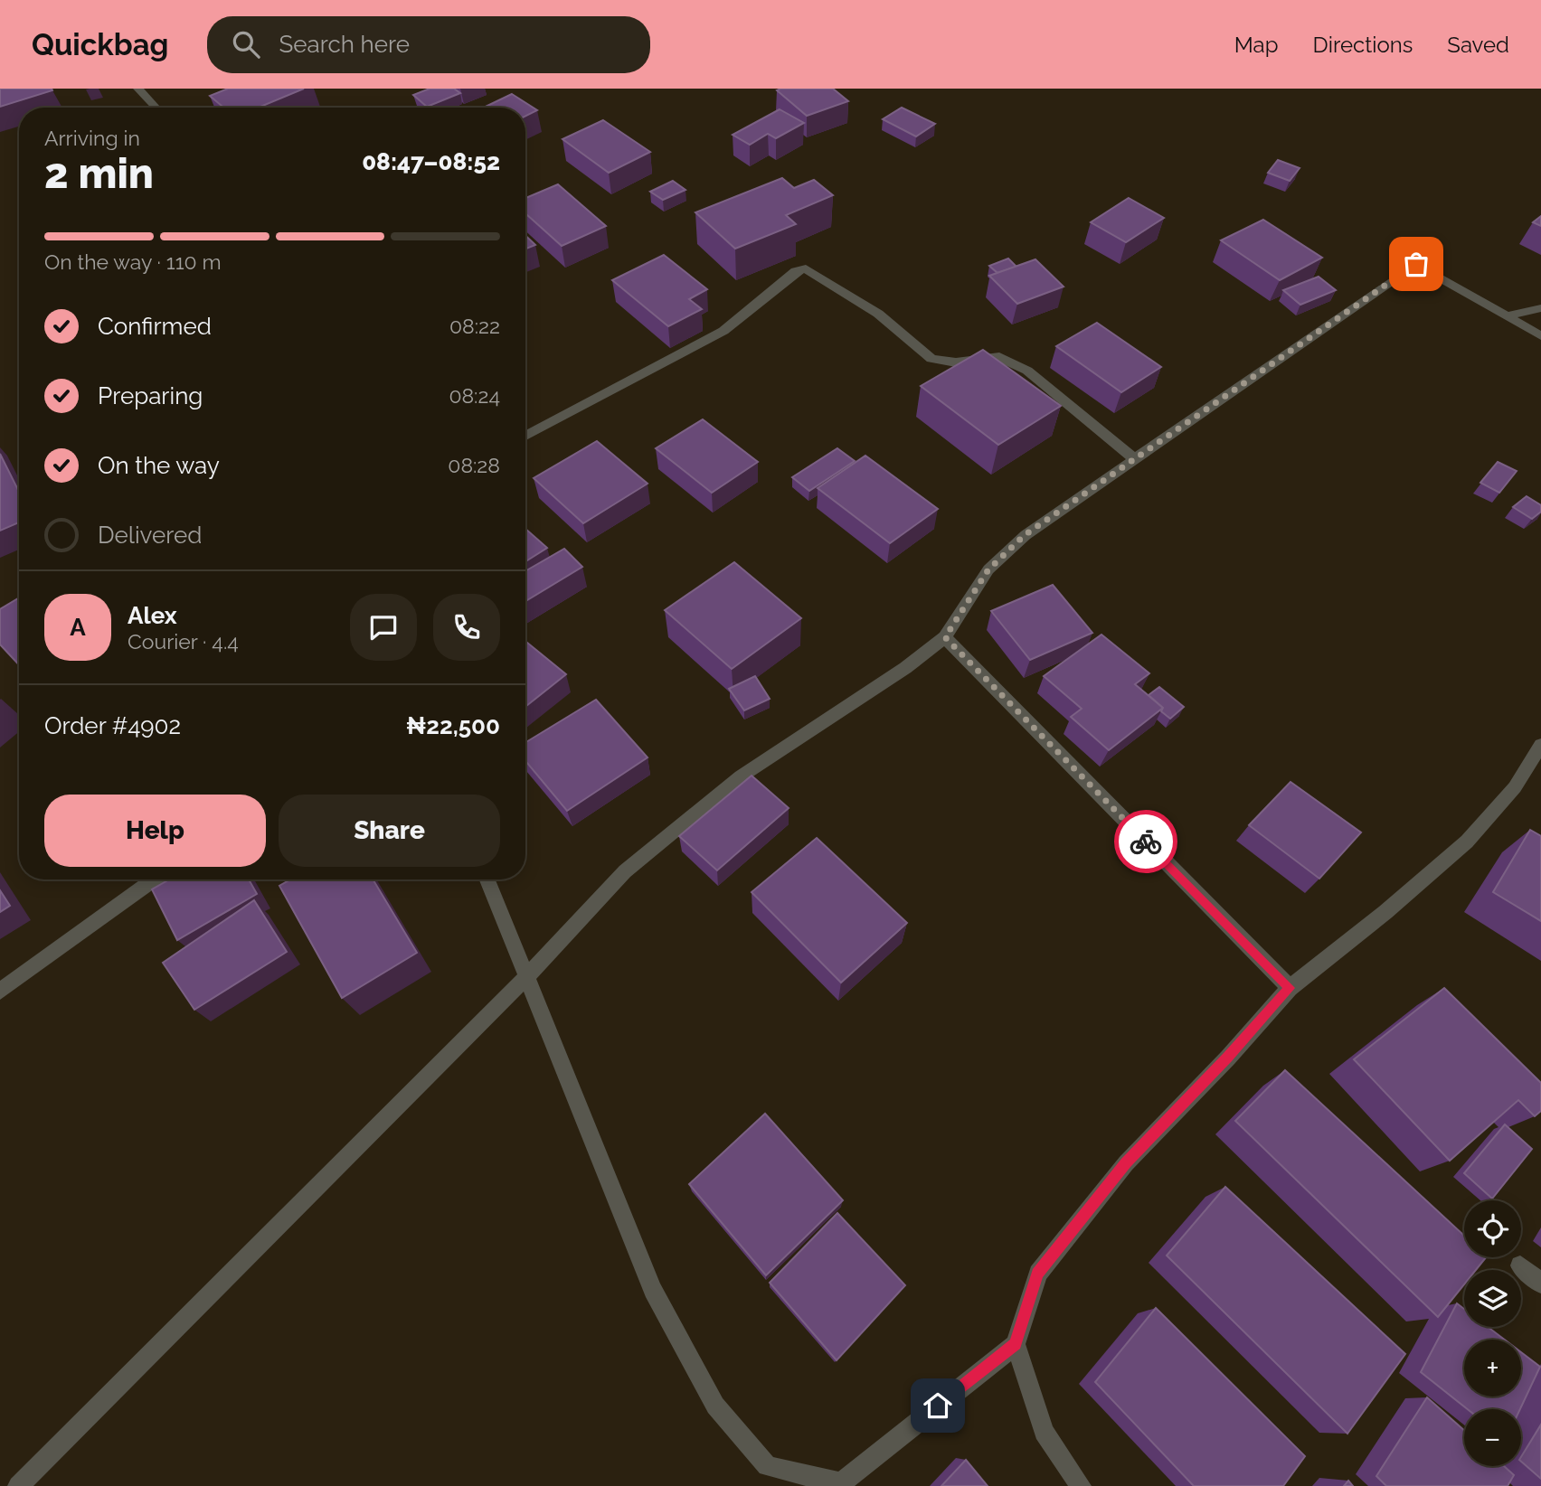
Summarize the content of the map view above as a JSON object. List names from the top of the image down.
{
  "page": {
    "header": "Quickbag",
    "search": "Search here",
    "nav": ["Map", "Directions", "Saved"],
    "heading": ["2 min", "Arriving in", "08:47–08:52"],
    "panel": [
      "Alex",
      "Courier · 4.4",
      "Order #4902",
      "₦22,500"
    ],
    "bar": "On the way · 110 m",
    "list": [
      ["Confirmed", "08:22"],
      ["Preparing", "08:24"],
      ["On the way", "08:28"],
      "Delivered"
    ],
    "round": "A",
    "buttons": ["Help", "Share"],
    "map_buttons": ["+", "−"]
  }
}
